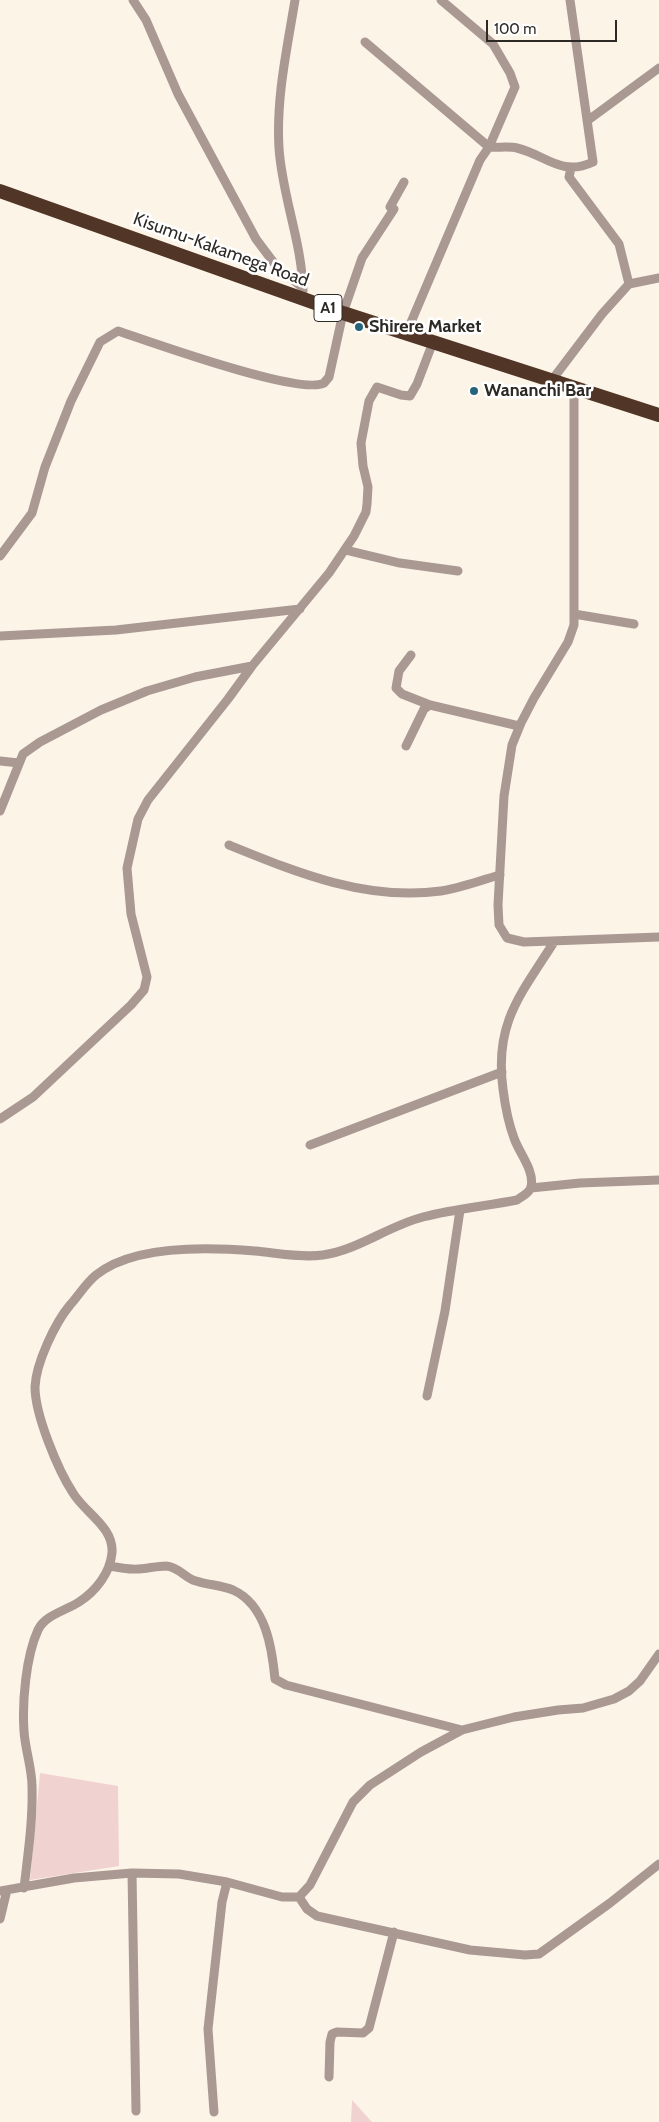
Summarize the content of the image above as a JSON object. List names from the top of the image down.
{
  "streets": {
    "highway": ["Kisumu-Kakamega Road", "A1"]
  },
  "places": ["Shirere Market", "Wananchi Bar"],
  "scale_bar": "100 m"
}
